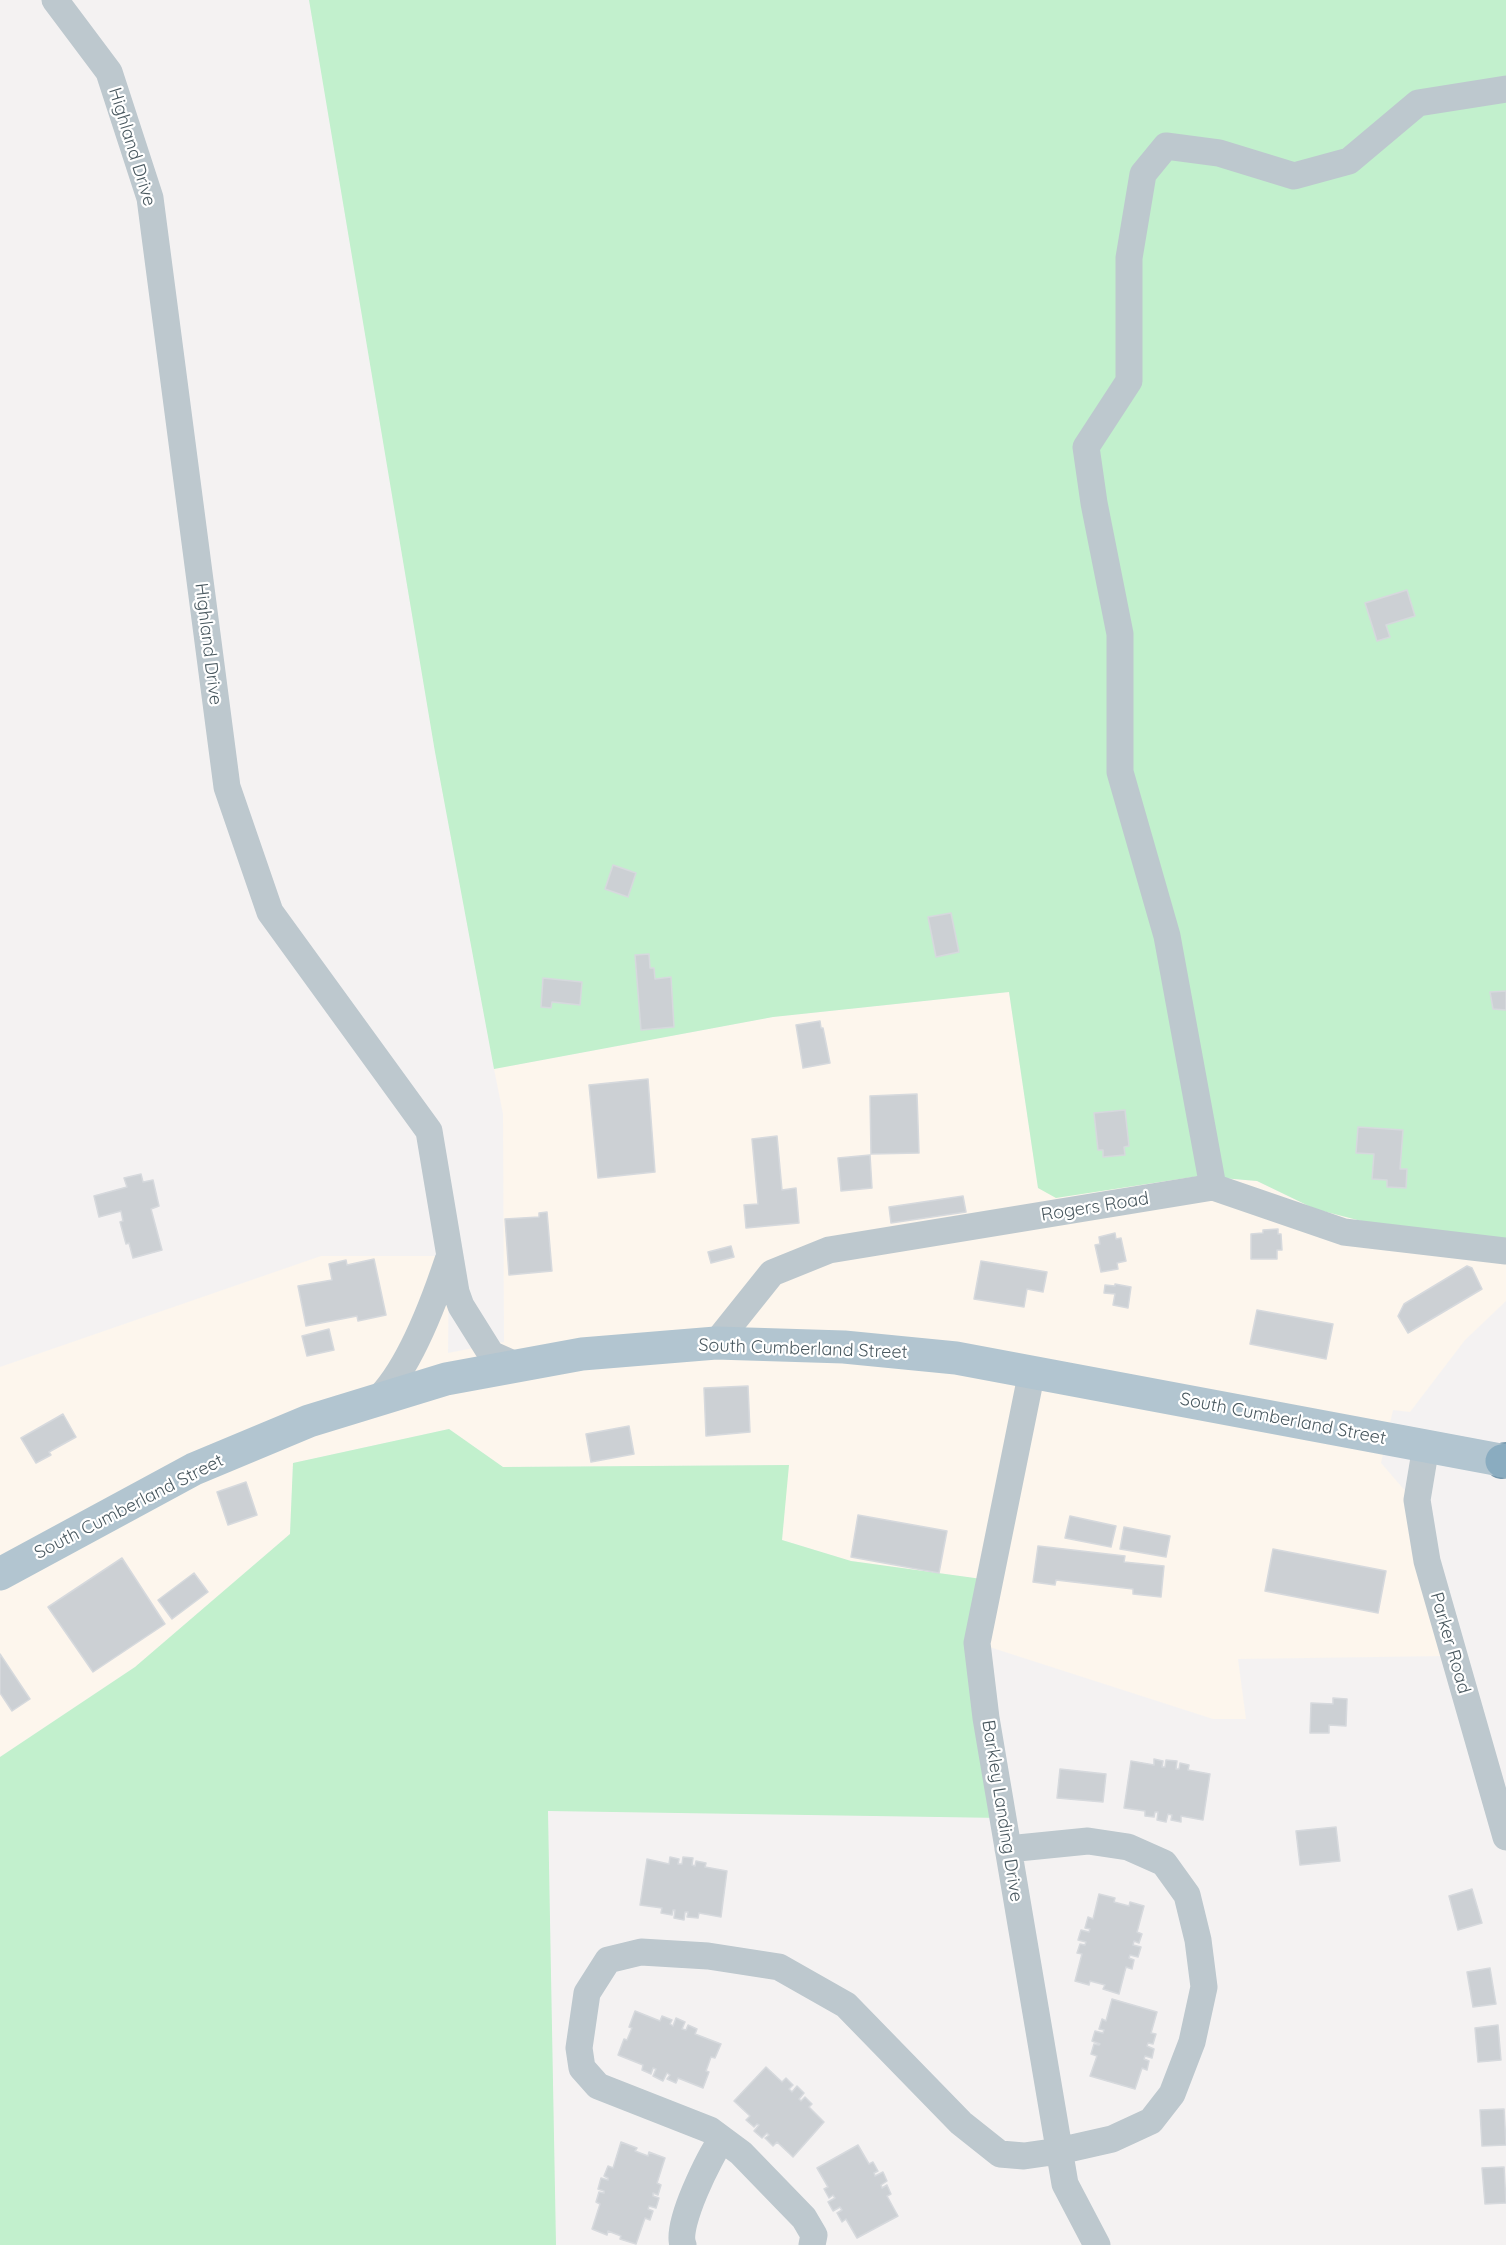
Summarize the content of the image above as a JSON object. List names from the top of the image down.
{
  "streets": {
    "main road": ["South Cumberland Street"],
    "street": [
      "Highland Drive",
      "Rogers Road",
      "Parker Road",
      "Barkley Landing Drive"
    ]
  },
  "crossings": [
    ["Highland Drive", "South Cumberland Street"],
    ["Rogers Road", "South Cumberland Street"],
    ["South Cumberland Street", "Parker Road"],
    ["South Cumberland Street", "Barkley Landing Drive"]
  ]
}
